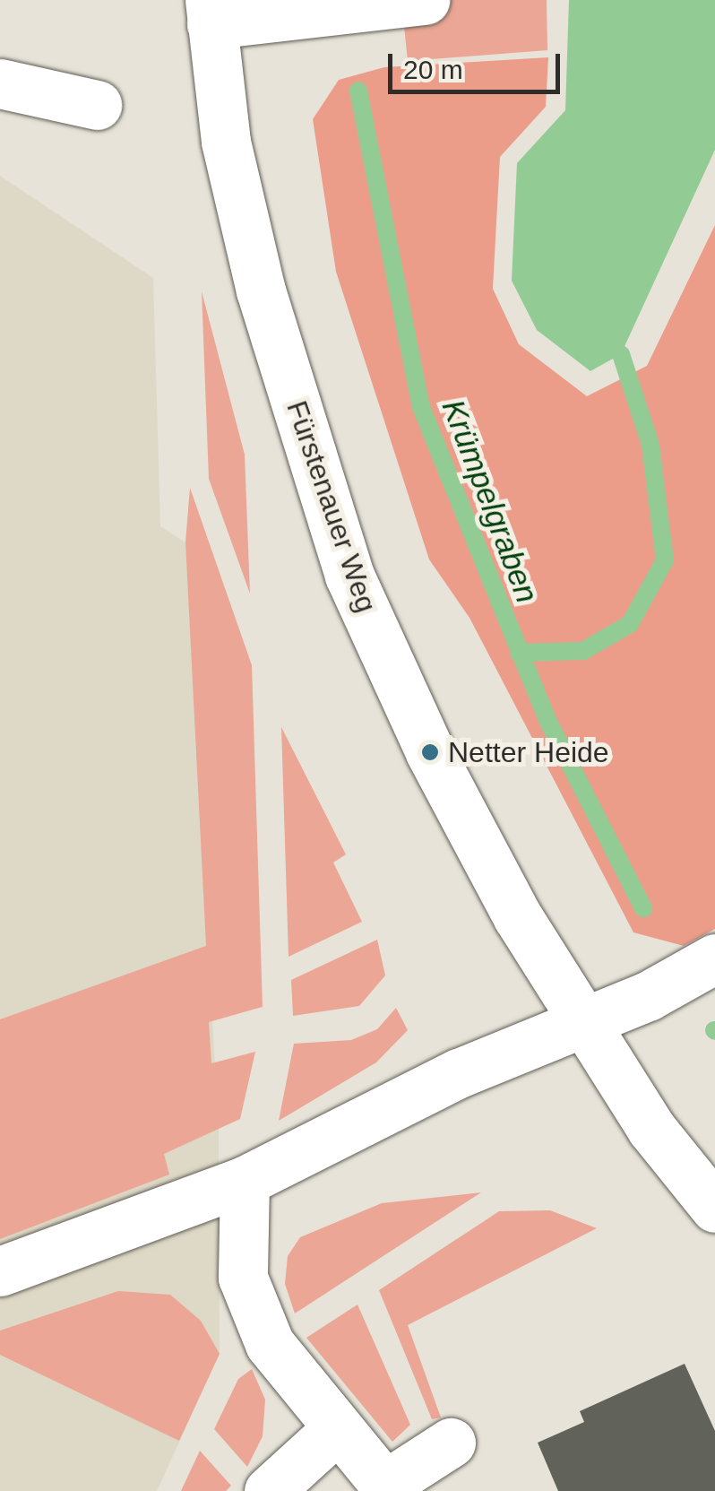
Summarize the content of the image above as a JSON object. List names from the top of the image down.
{
  "streets": {
    "street": ["Fürstenauer Weg"]
  },
  "water": ["Krümpelgraben"],
  "places": ["Netter Heide"],
  "scale_bar": "20 m"
}
